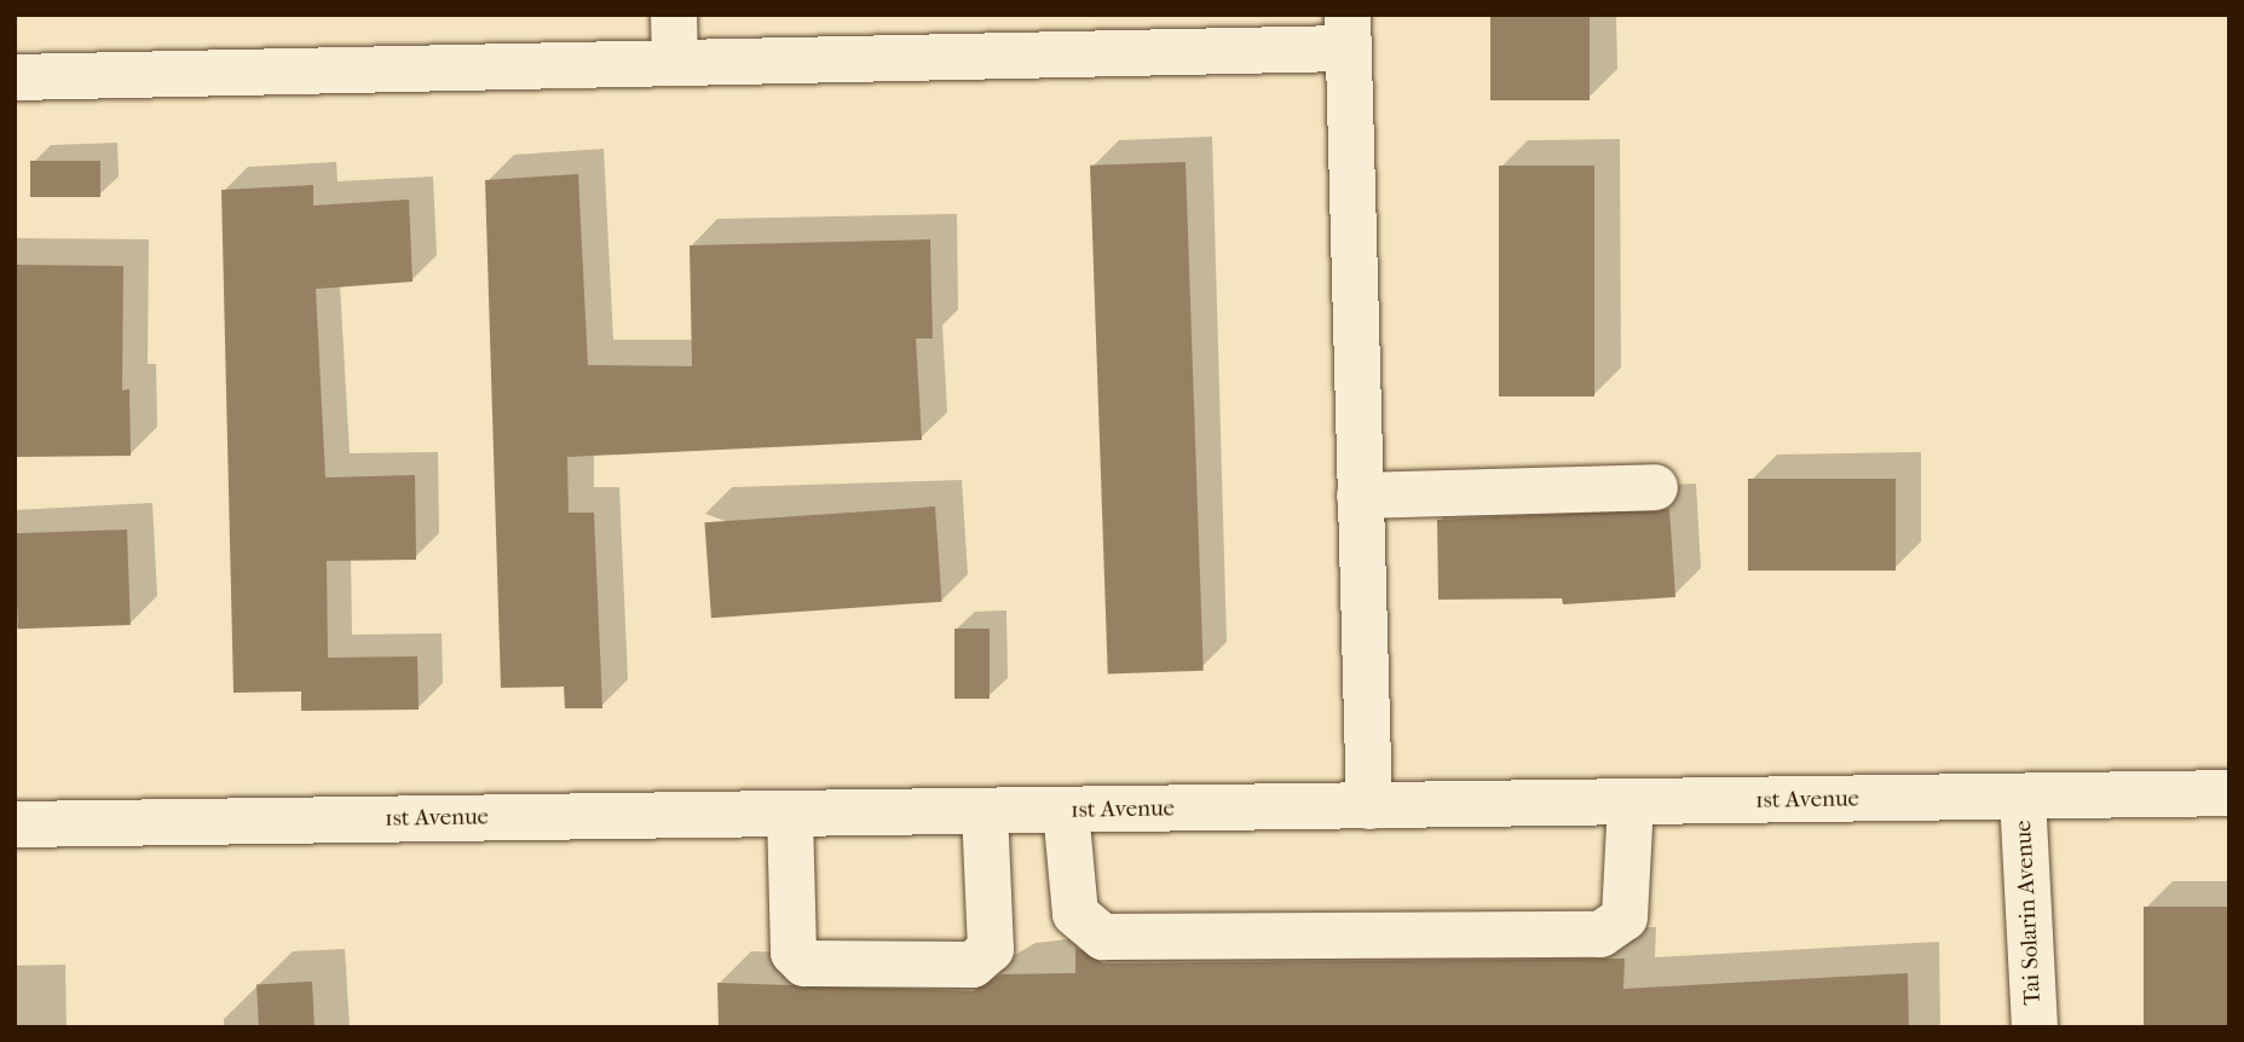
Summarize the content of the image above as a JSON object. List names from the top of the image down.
{
  "streets": {
    "street": ["1st Avenue", "Tai Solarin Avenue"]
  },
  "crossings": [
    ["1st Avenue", "Tai Solarin Avenue"]
  ]
}
